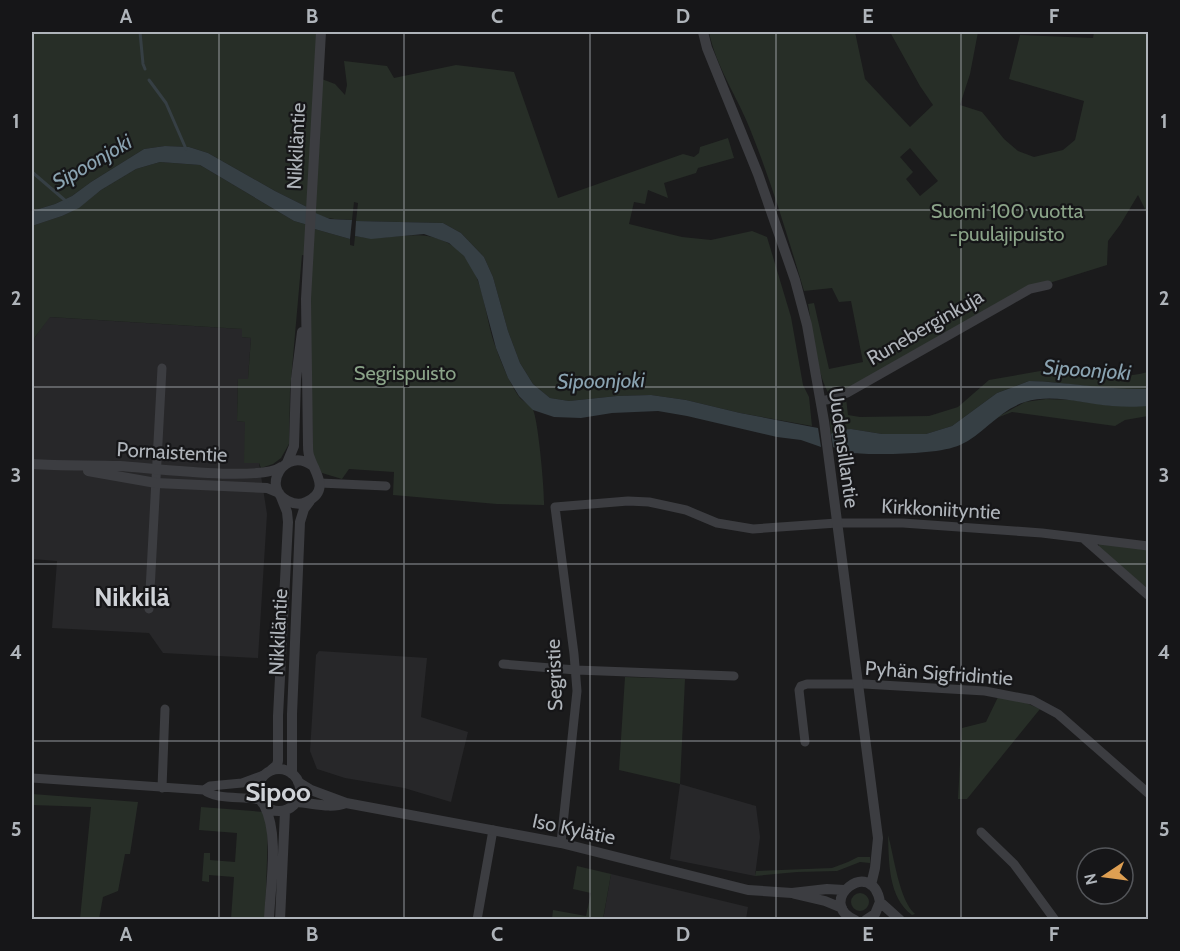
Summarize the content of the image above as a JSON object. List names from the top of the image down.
{
  "streets": {
    "street": [
      "Nikkiläntie",
      "Runeberginkuja",
      "Uudensillantie",
      "Pornaistentie",
      "Kirkkoniityntie",
      "Pyhän Sigfridintie",
      "Segristie",
      "Iso Kylätie"
    ]
  },
  "crossings": [
    ["Nikkiläntie", "Pornaistentie"],
    ["Nikkiläntie", "Iso Kylätie"],
    ["Runeberginkuja", "Uudensillantie"],
    ["Uudensillantie", "Kirkkoniityntie"],
    ["Uudensillantie", "Pyhän Sigfridintie"],
    ["Uudensillantie", "Iso Kylätie"],
    ["Kirkkoniityntie", "Segristie"],
    ["Segristie", "Iso Kylätie"]
  ],
  "districts": ["Nikkilä", "Sipoo"],
  "water": ["Sipoonjoki"],
  "parks": ["Suomi 100 vuotta -puulajipuisto", "Segrispuisto"],
  "north": "left",
  "grid": {
    "columns": [
      "A",
      "B",
      "C",
      "D",
      "E",
      "F"
    ],
    "rows": [
      "1",
      "2",
      "3",
      "4",
      "5"
    ]
  }
}
